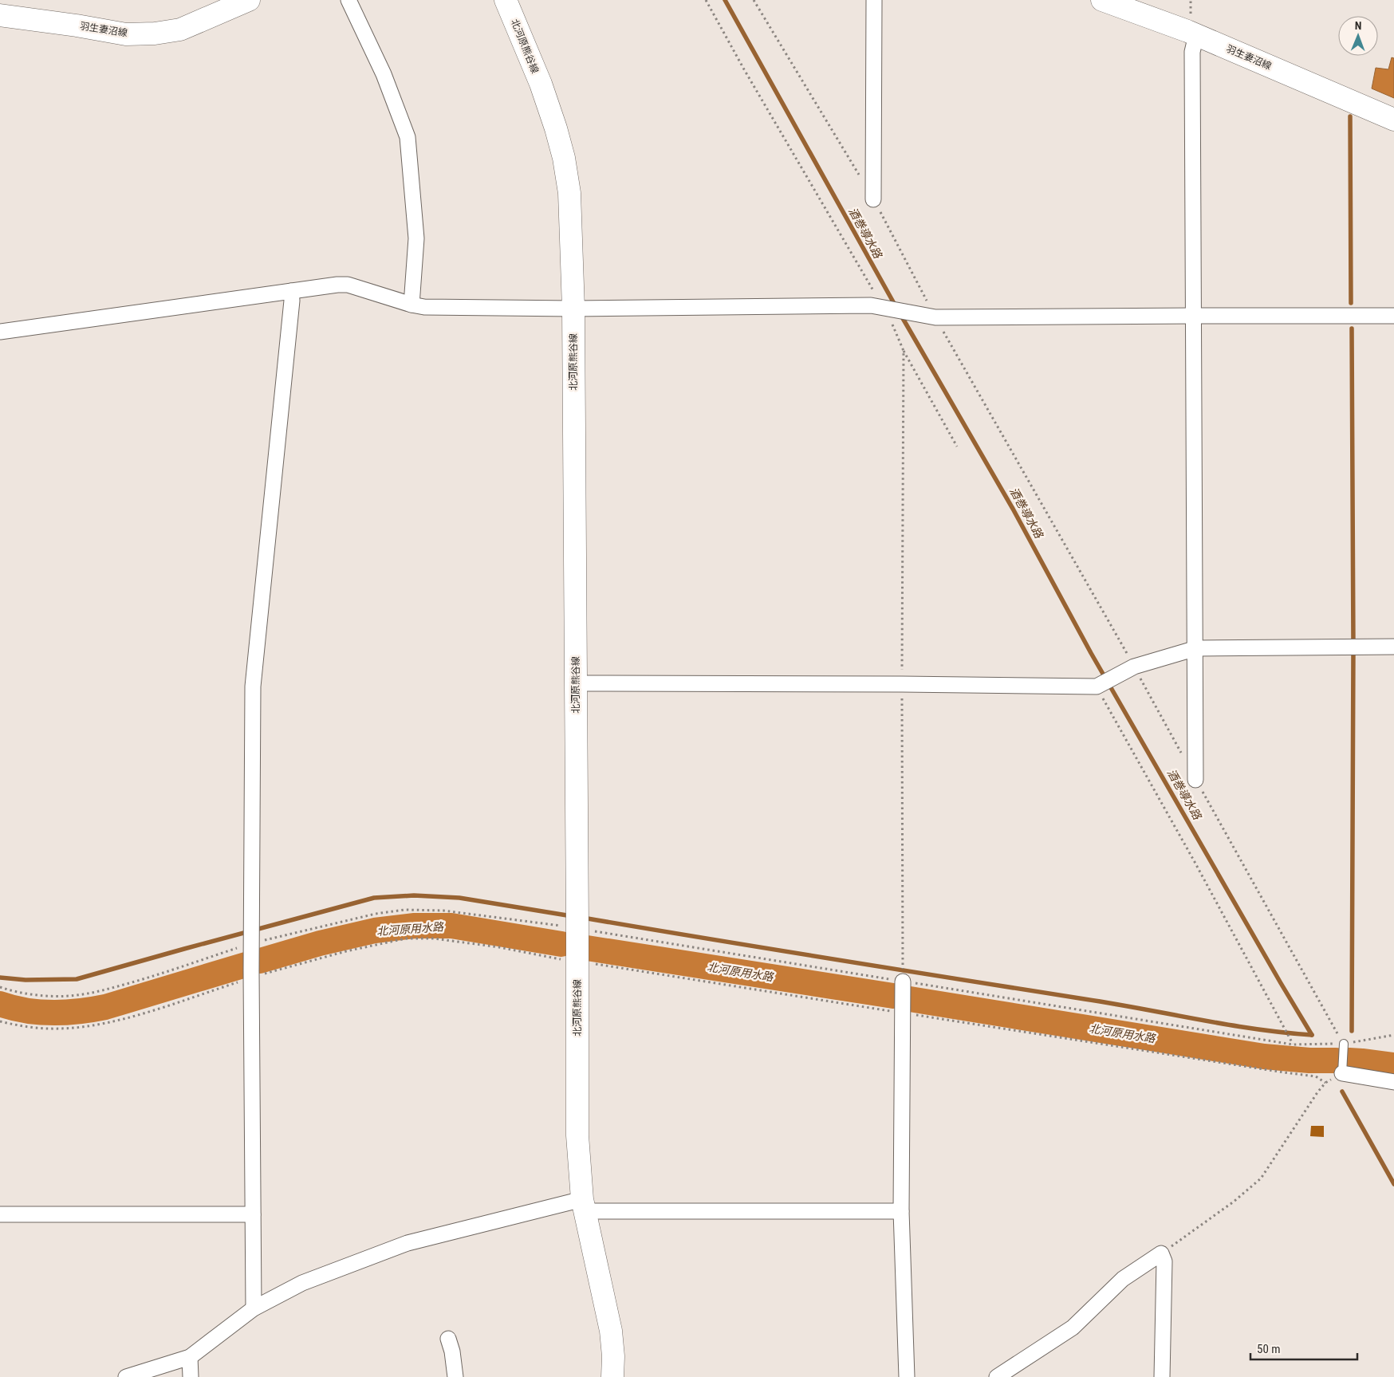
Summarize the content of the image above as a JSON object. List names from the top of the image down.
{
  "streets": {
    "main road": ["羽生妻沼線", "北河原熊谷線"]
  },
  "water": ["酒巻導水路", "北河原用水路"],
  "scale_bar": "50 m",
  "north": "top"
}
